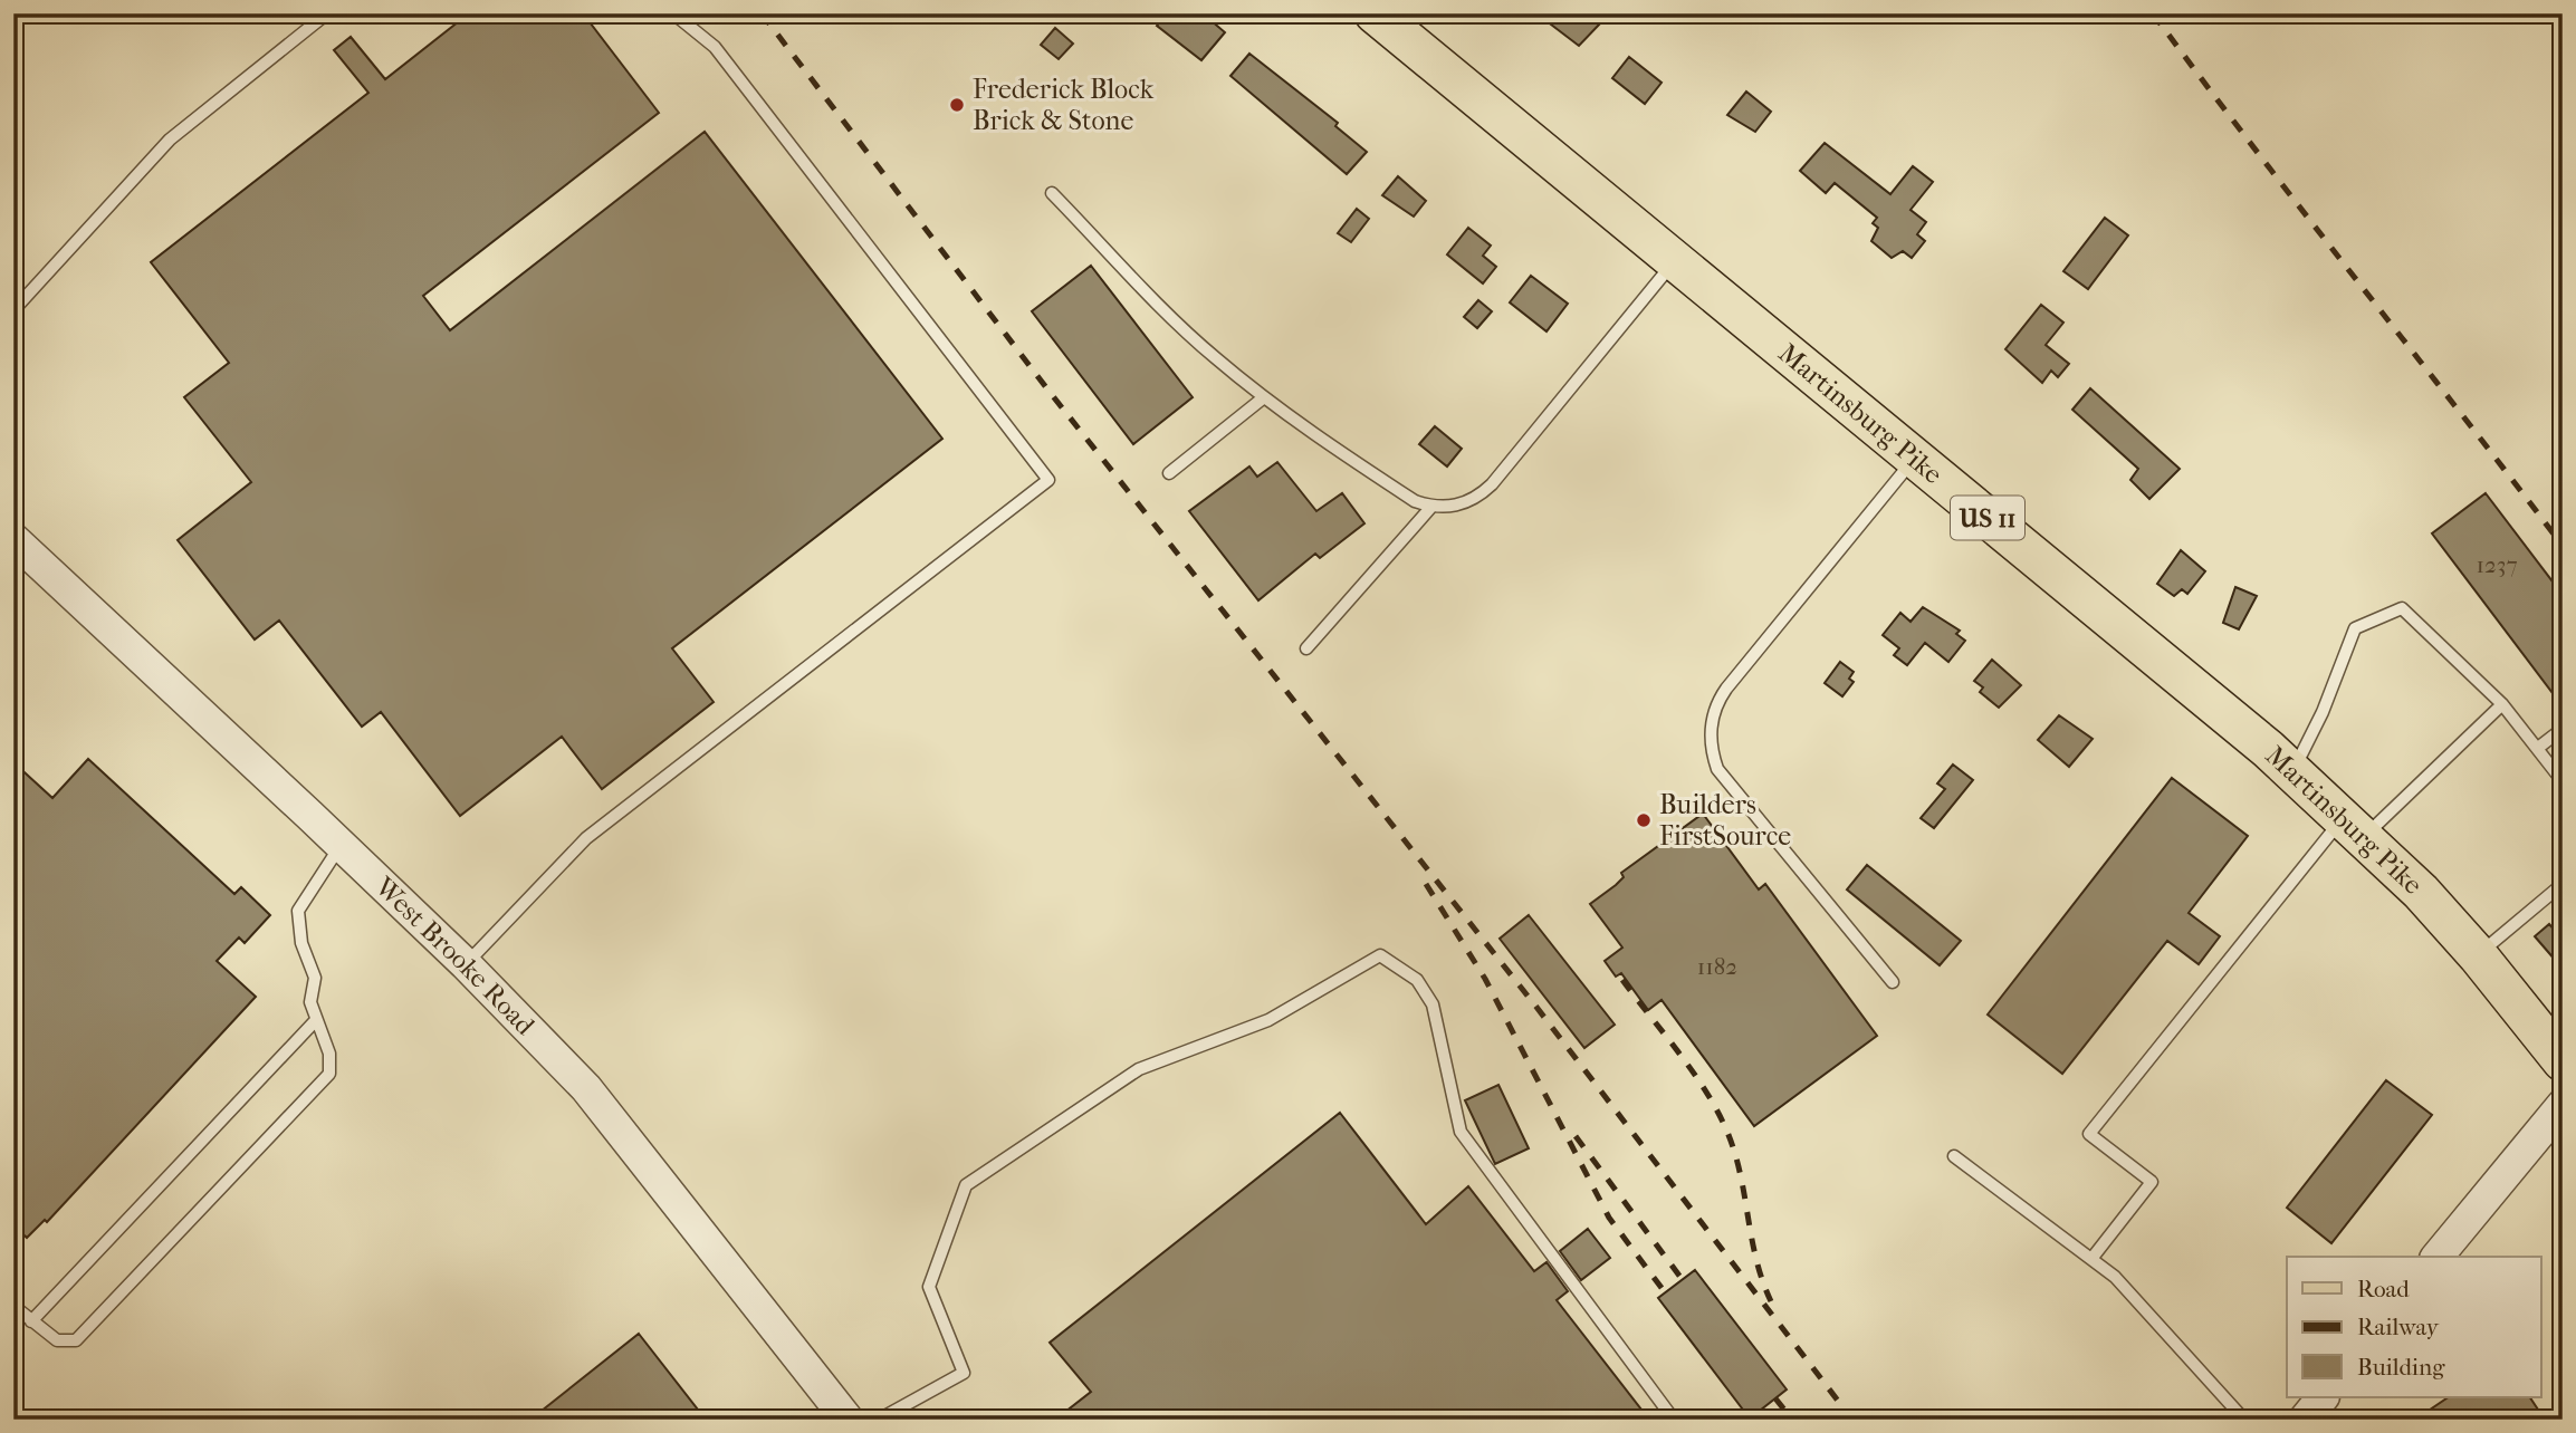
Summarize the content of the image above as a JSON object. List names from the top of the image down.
{
  "streets": {
    "main road": ["Martinsburg Pike", "US 11"],
    "street": ["West Brooke Road"]
  },
  "places": ["Frederick Block Brick & Stone", "Builders FirstSource"],
  "house_numbers": ["1237", "1182"],
  "legend": ["Road", "Railway", "Building"]
}
